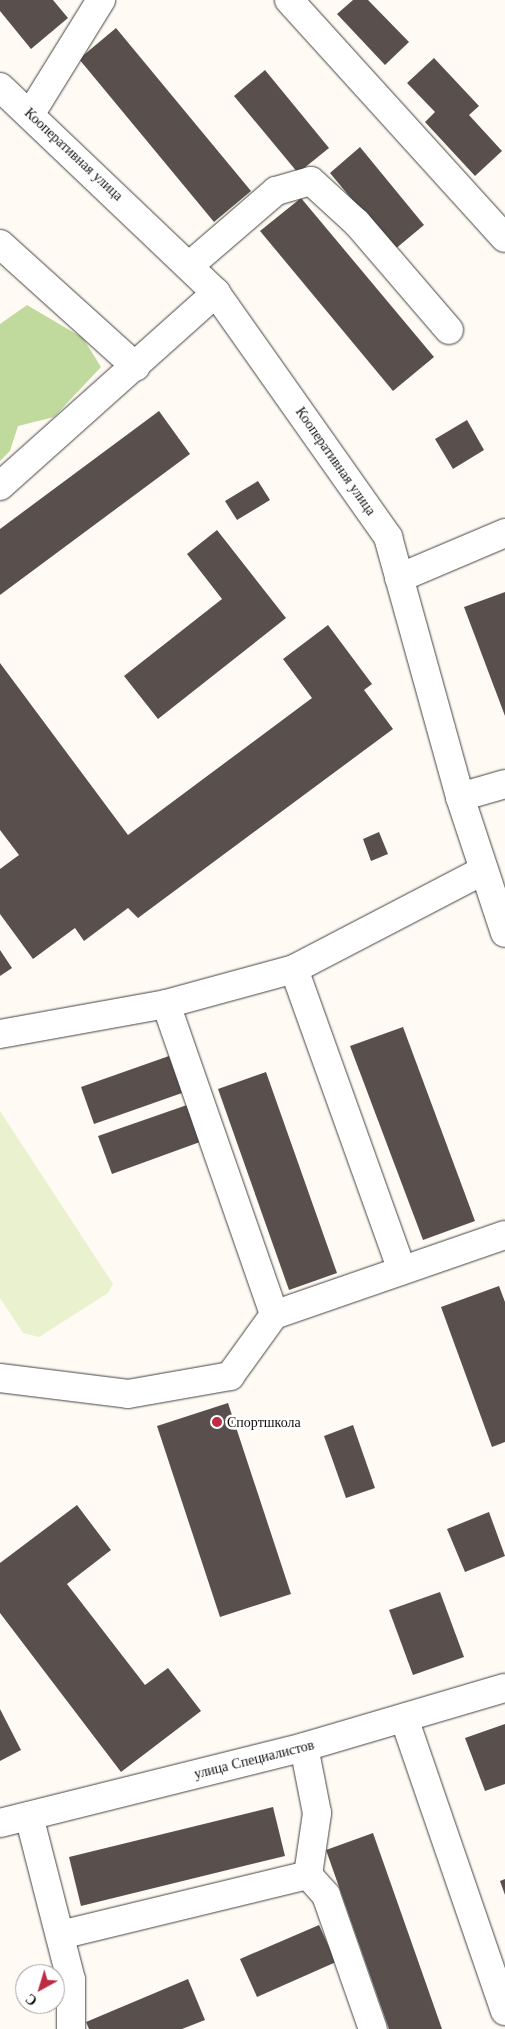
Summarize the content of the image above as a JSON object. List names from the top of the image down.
{
  "streets": {
    "street": ["Кооперативная улица", "улица Специалистов"]
  },
  "places": ["Спортшкола"],
  "north": "bottom left"
}
